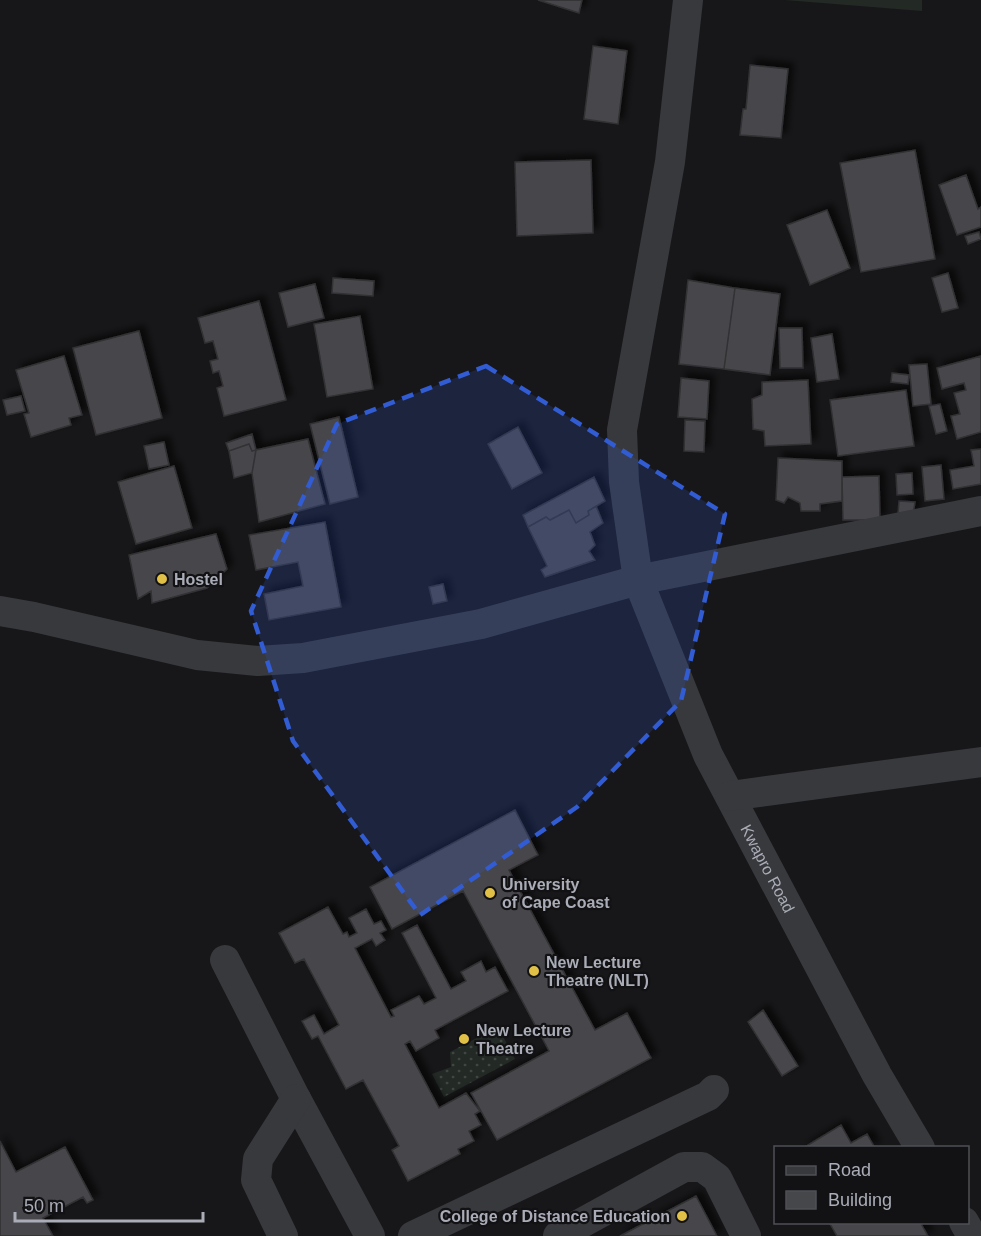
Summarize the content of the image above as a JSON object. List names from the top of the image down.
{
  "streets": {
    "street": ["Kwapro Road"]
  },
  "places": [
    "Hostel",
    "University of Cape Coast",
    "New Lecture Theatre (NLT)",
    "New Lecture Theatre",
    "College of Distance Education"
  ],
  "legend": ["Road", "Building"],
  "scale_bar": "50 m"
}
